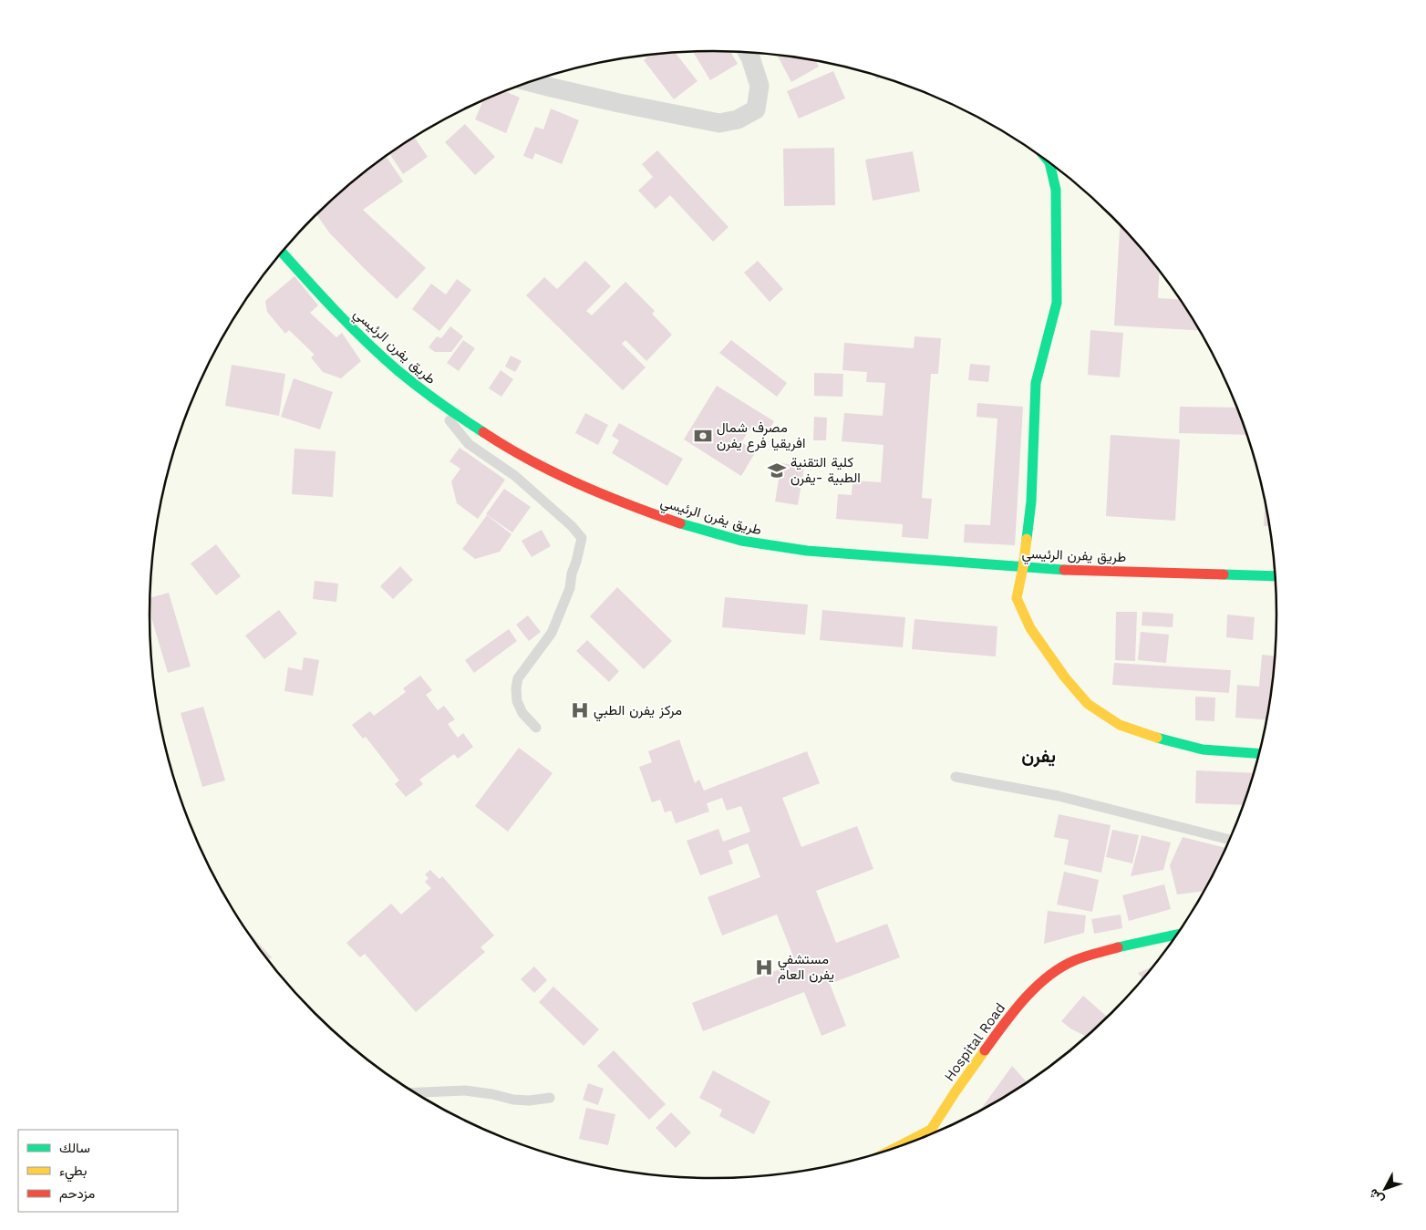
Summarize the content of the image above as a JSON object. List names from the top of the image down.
{
  "streets": {
    "street": ["طريق يفرن الرئيسي", "Hospital Road"]
  },
  "districts": ["يفرن"],
  "places": {
    "bank": ["مصرف شمال افريقيا فرع يفرن"],
    "school or university": ["كلية التقنية الطبية -يفرن"],
    "hospital": ["مركز يفرن الطبي", "مستشفي يفرن العام"]
  },
  "legend": ["سالك", "بطيء", "مزدحم"],
  "north": "bottom left"
}
